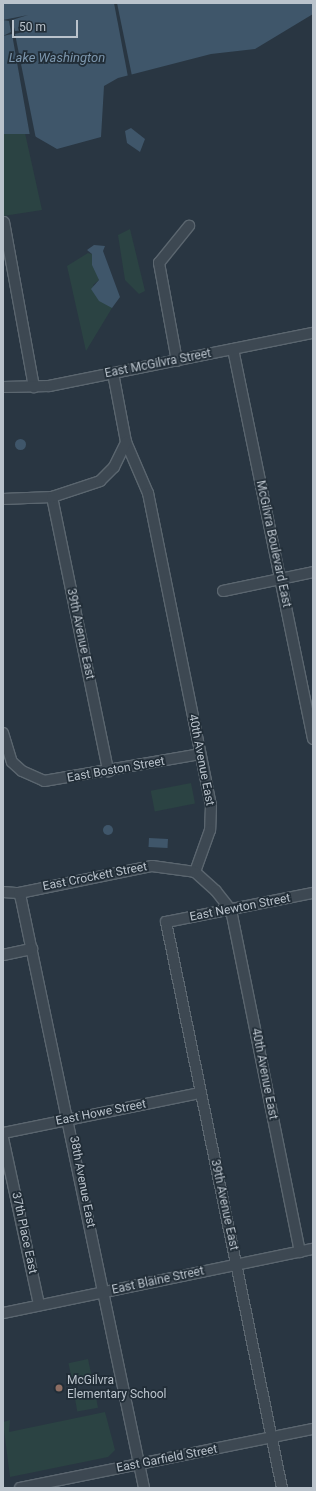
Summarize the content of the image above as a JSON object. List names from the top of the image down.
{
  "streets": {
    "street": [
      "East McGilvra Street",
      "McGilvra Boulevard East",
      "39th Avenue East",
      "40th Avenue East",
      "East Boston Street",
      "East Crockett Street",
      "East Newton Street",
      "East Howe Street",
      "38th Avenue East",
      "37th Place East",
      "East Blaine Street",
      "East Garfield Street"
    ]
  },
  "crossings": [
    ["East McGilvra Street", "McGilvra Boulevard East"],
    ["East McGilvra Street", "40th Avenue East"],
    ["39th Avenue East", "East Boston Street"],
    ["39th Avenue East", "East Newton Street"],
    ["39th Avenue East", "East Howe Street"],
    ["39th Avenue East", "East Blaine Street"],
    ["39th Avenue East", "East Garfield Street"],
    ["40th Avenue East", "East Boston Street"],
    ["40th Avenue East", "East Crockett Street"],
    ["40th Avenue East", "East Newton Street"],
    ["40th Avenue East", "East Blaine Street"],
    ["East Crockett Street", "38th Avenue East"],
    ["East Howe Street", "38th Avenue East"],
    ["38th Avenue East", "East Blaine Street"],
    ["38th Avenue East", "East Garfield Street"],
    ["37th Place East", "East Blaine Street"]
  ],
  "water": ["Lake Washington"],
  "places": ["McGilvra Elementary School"],
  "scale_bar": "50 m"
}
